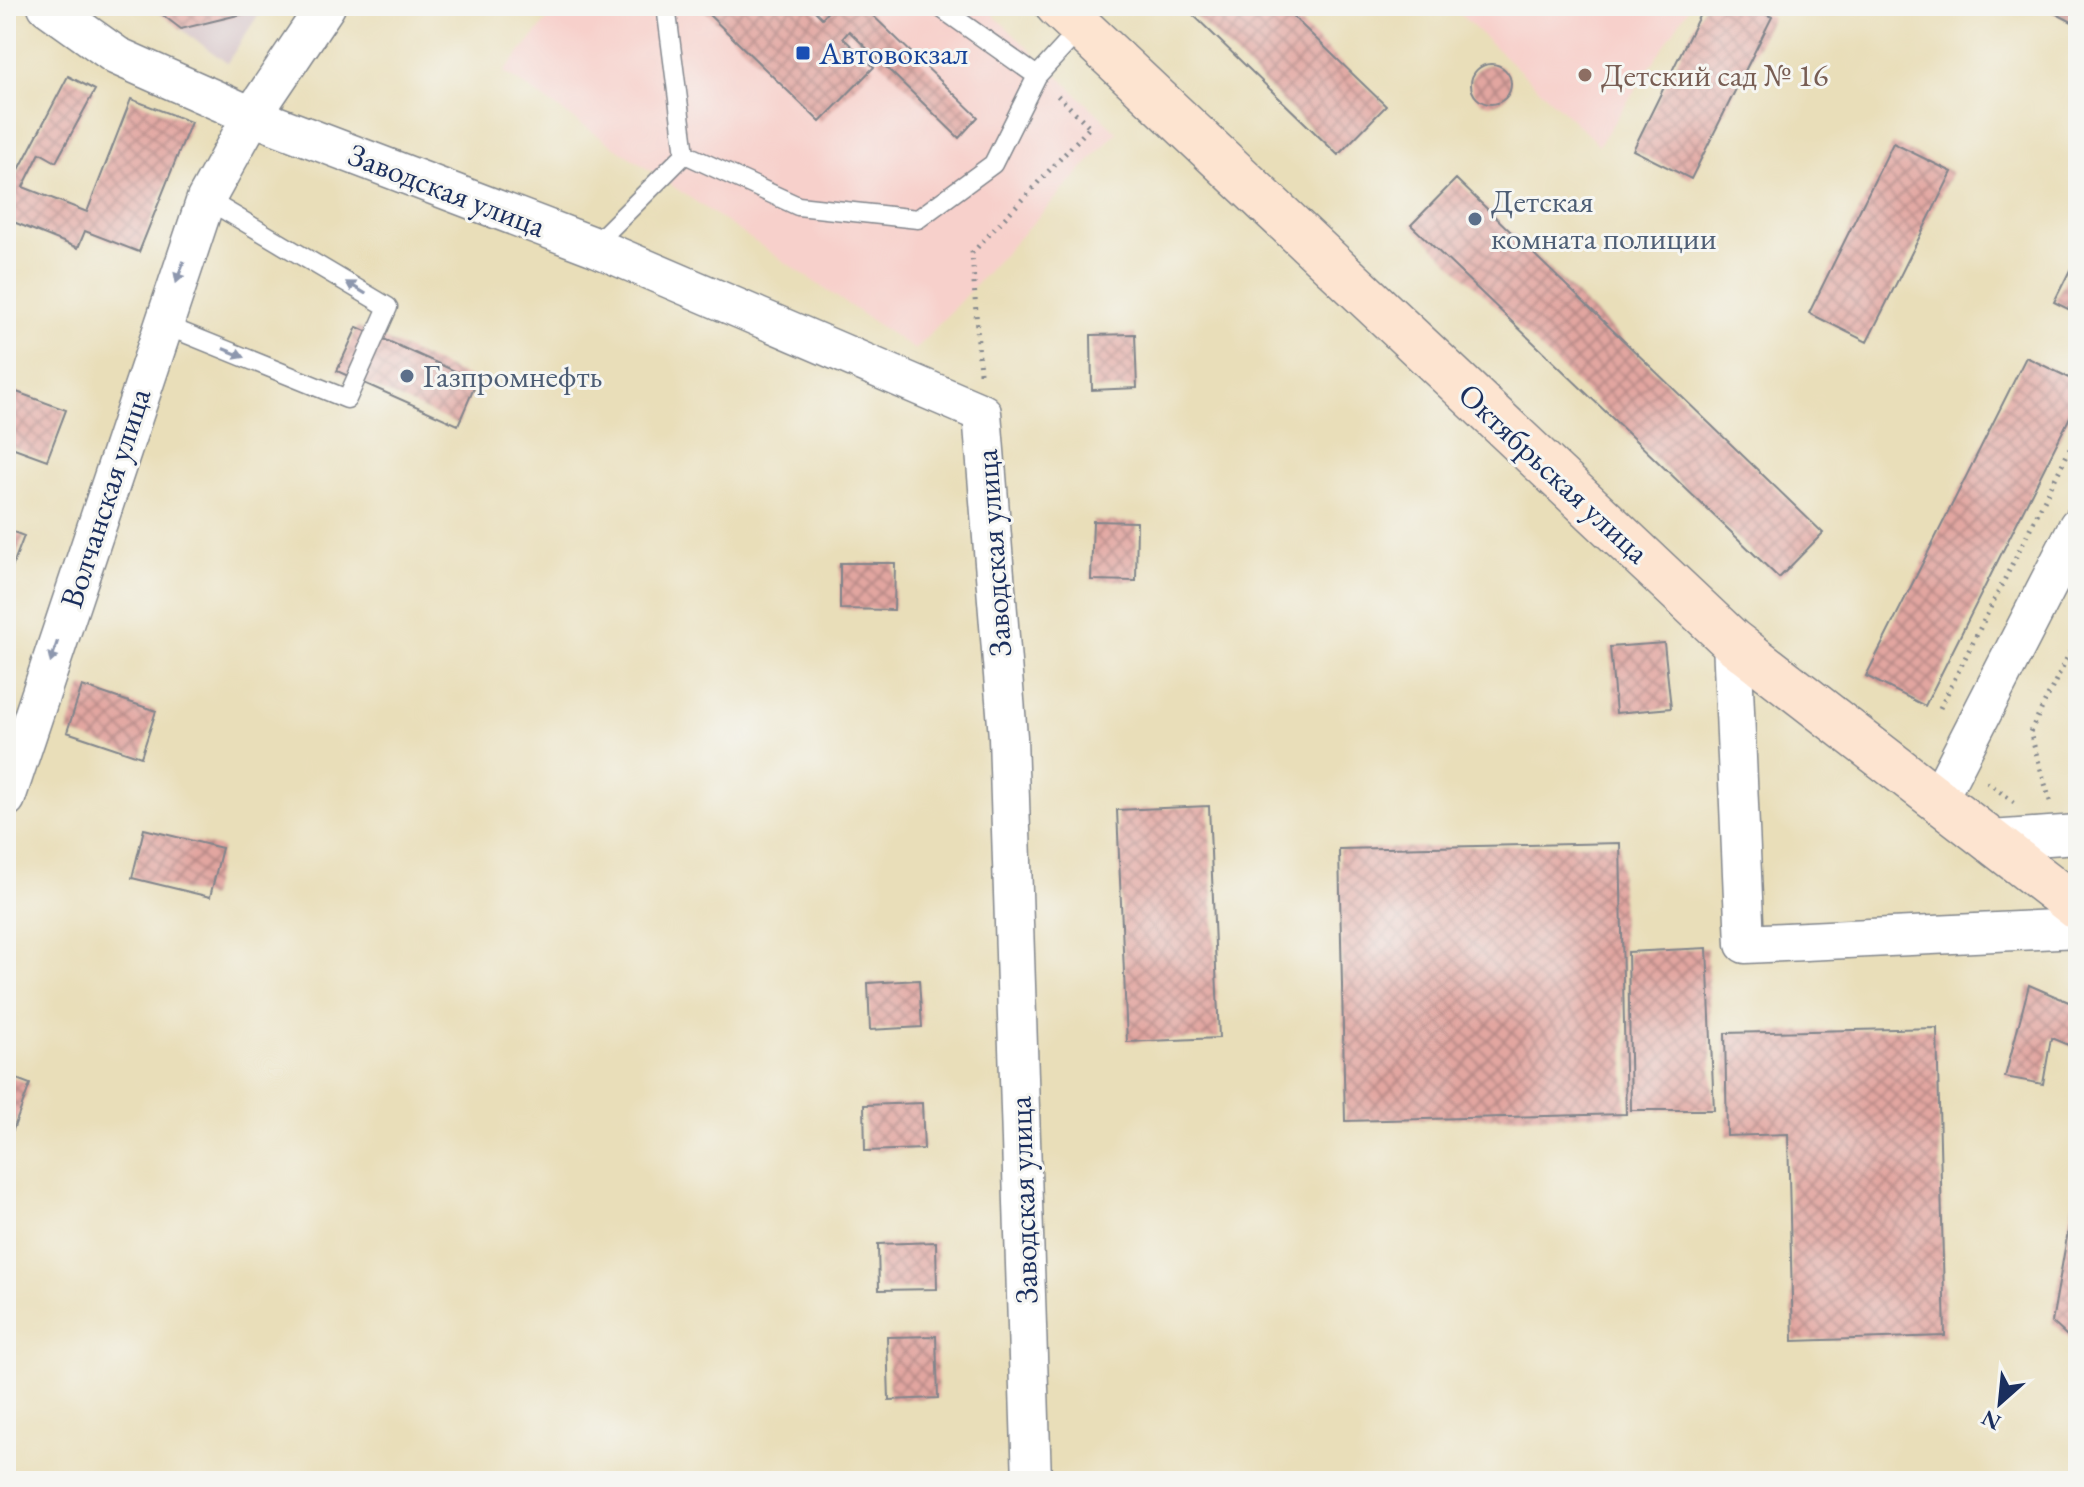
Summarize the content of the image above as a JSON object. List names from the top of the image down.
{
  "streets": {
    "main road": ["Октябрьская улица"],
    "street": ["Заводская улица", "Волчанская улица"]
  },
  "crossings": [
    ["Заводская улица", "Волчанская улица"]
  ],
  "one_way": ["Волчанская улица"],
  "places": {
    "transit": ["Автовокзал"],
    "other": ["Детский сад № 16", "Детская комната полиции", "Газпромнефть"]
  },
  "north": "bottom left"
}
